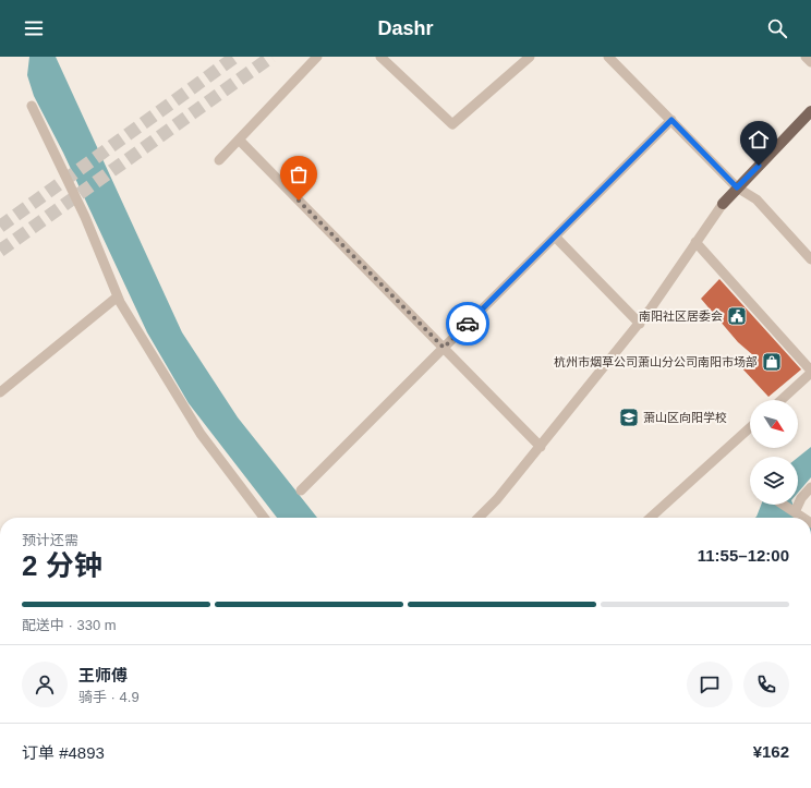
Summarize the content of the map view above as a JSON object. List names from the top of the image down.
{
  "places": {
    "public building": ["南阳社区居委会"],
    "shop": ["杭州市烟草公司萧山分公司南阳市场部"],
    "school or university": ["萧山区向阳学校"]
  },
  "north": "bottom right",
  "page": {
    "header": "Dashr",
    "heading": ["2 分钟", "预计还需", "11:55–12:00"],
    "panel": [
      "王师傅",
      "骑手 · 4.9",
      "订单 #4893",
      "¥162"
    ],
    "bar": "配送中 · 330 m"
  }
}
